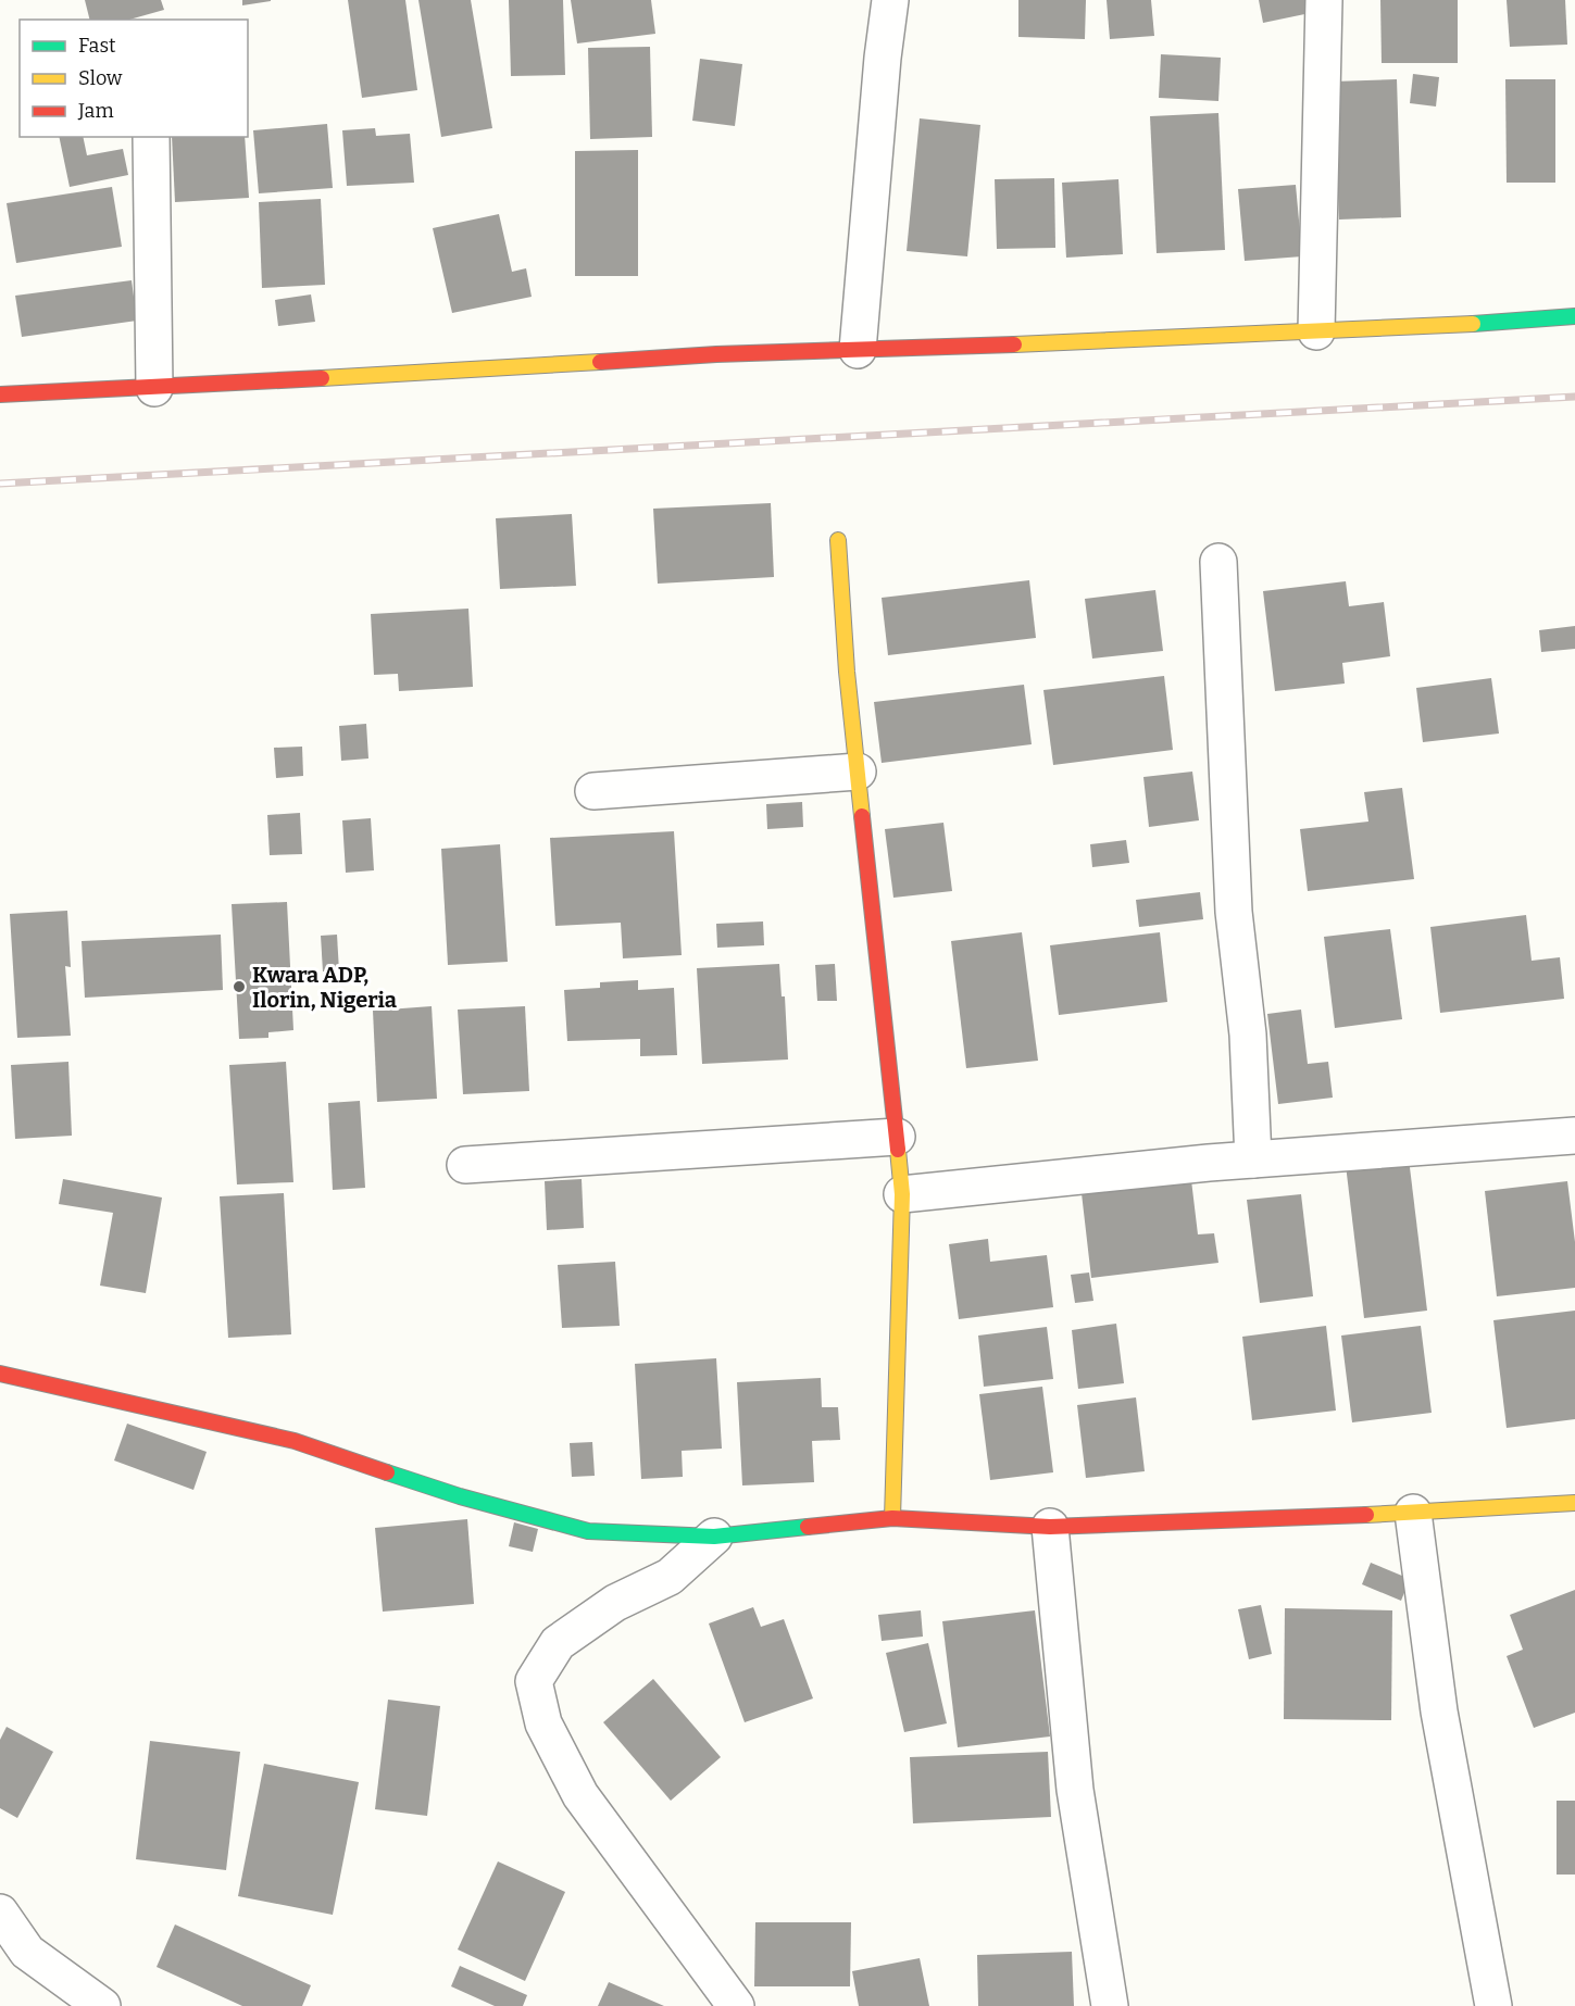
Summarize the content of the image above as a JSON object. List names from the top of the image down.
{
  "places": ["Kwara ADP, Ilorin, Nigeria"],
  "legend": ["Fast", "Slow", "Jam"]
}
